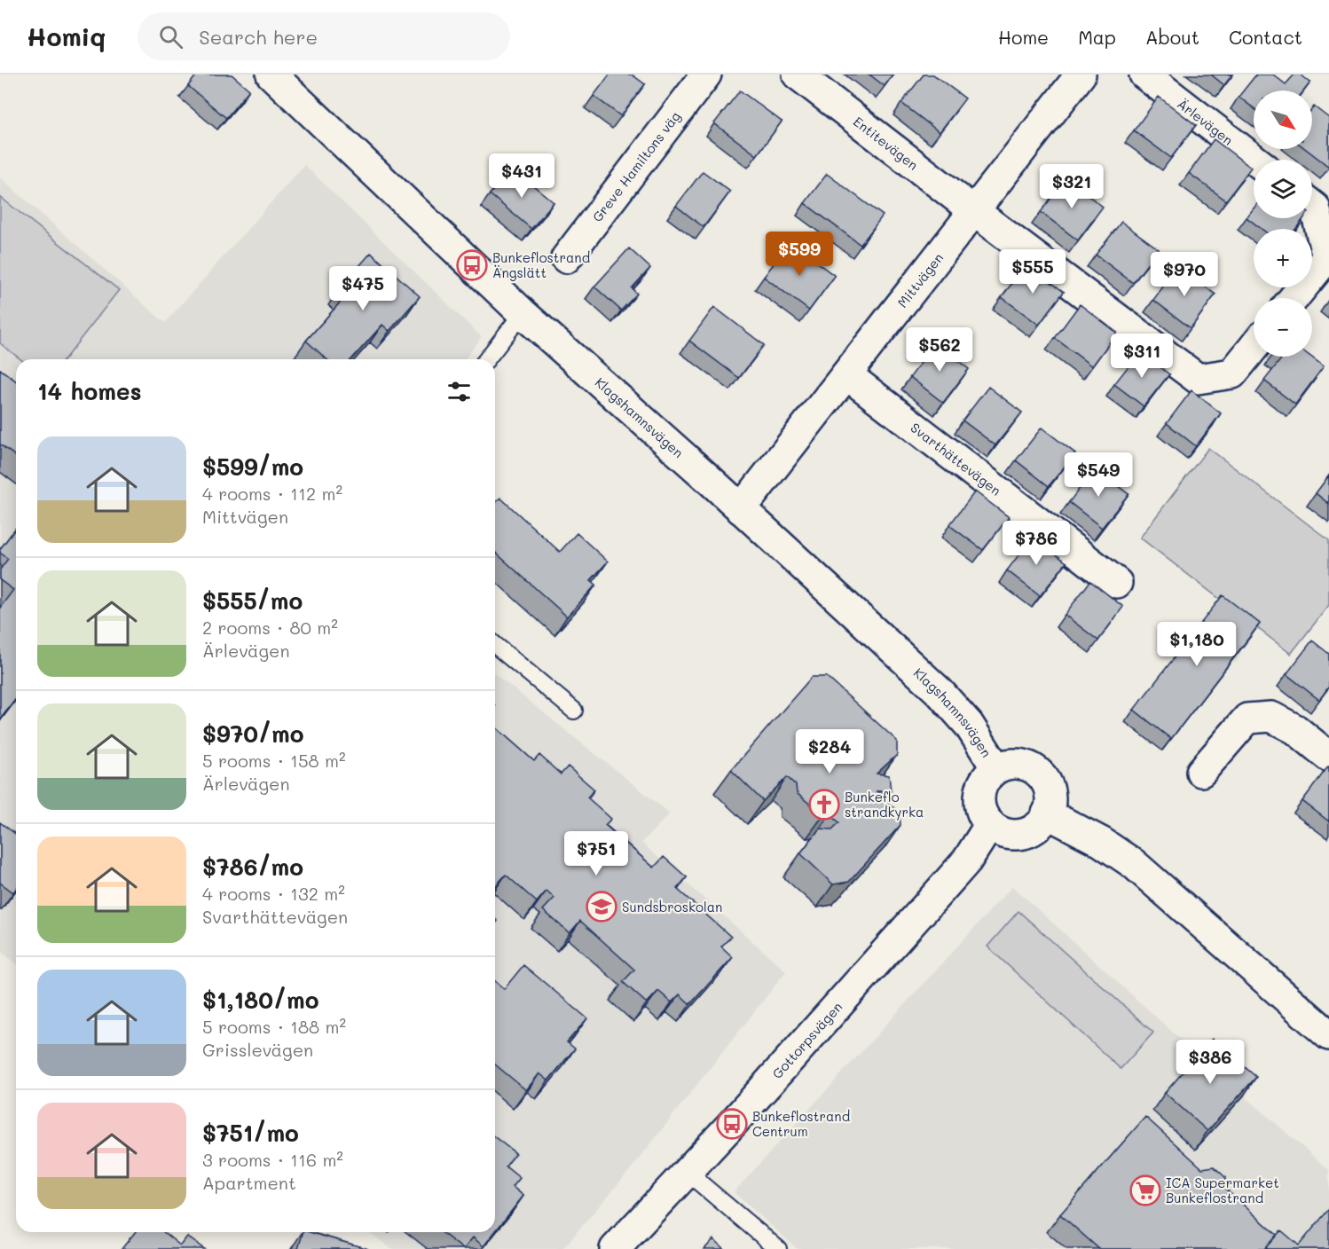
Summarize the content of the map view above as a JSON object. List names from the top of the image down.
{
  "streets": {
    "street": [
      "Ärlevägen",
      "Entitevägen",
      "Greve Hamiltons väg",
      "Mittvägen",
      "Klagshamnsvägen",
      "Svarthättevägen",
      "Gottorpsvägen"
    ]
  },
  "crossings": [
    ["Entitevägen", "Mittvägen"],
    ["Mittvägen", "Klagshamnsvägen"],
    ["Mittvägen", "Svarthättevägen"],
    ["Klagshamnsvägen", "Gottorpsvägen"]
  ],
  "places": {
    "bus stop": ["Bunkeflostrand Ängslätt", "Bunkeflostrand Centrum"],
    "church": ["Bunkeflo strandkyrka"],
    "school or university": ["Sundsbroskolan"],
    "supermarket": ["ICA Supermarket Bunkeflostrand"]
  },
  "north": "bottom right",
  "page": {
    "header": "Homiq",
    "search": "Search here",
    "nav": [
      "Home",
      "Map",
      "About",
      "Contact"
    ],
    "map_buttons": ["+", "−"],
    "price": [
      "$431",
      "$321",
      "$599",
      "$555",
      "$970",
      "$475",
      "$562",
      "$311",
      "$549",
      "$786",
      "$1,180",
      "$284",
      "$751",
      "$386"
    ],
    "heading": "14 homes",
    "list": [
      {
        "name": "$599/mo",
        "note": "4 rooms · 112 m² · Mittvägen"
      },
      {
        "name": "$555/mo",
        "note": "2 rooms · 80 m² · Ärlevägen"
      },
      {
        "name": "$970/mo",
        "note": "5 rooms · 158 m² · Ärlevägen"
      },
      {
        "name": "$786/mo",
        "note": "4 rooms · 132 m² · Svarthättevägen"
      },
      {
        "name": "$1,180/mo",
        "note": "5 rooms · 188 m² · Grisslevägen"
      },
      {
        "name": "$751/mo",
        "note": "3 rooms · 116 m² · Apartment"
      }
    ]
  }
}
